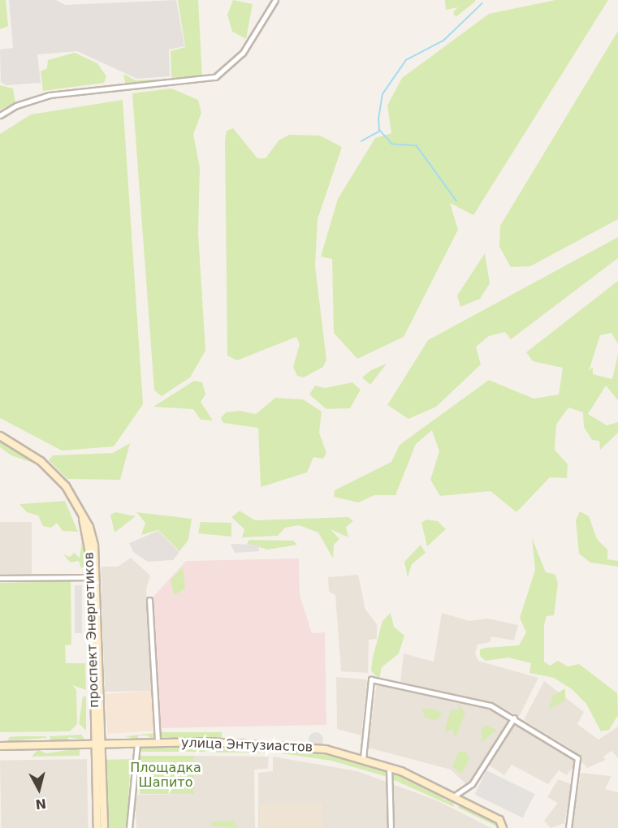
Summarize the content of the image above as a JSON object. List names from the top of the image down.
{
  "streets": {
    "main road": ["проспект Энергетиков", "улица Энтузиастов"]
  },
  "crossings": [
    ["проспект Энергетиков", "улица Энтузиастов"]
  ],
  "parks": ["Площадка Шапито"],
  "north": "bottom"
}
